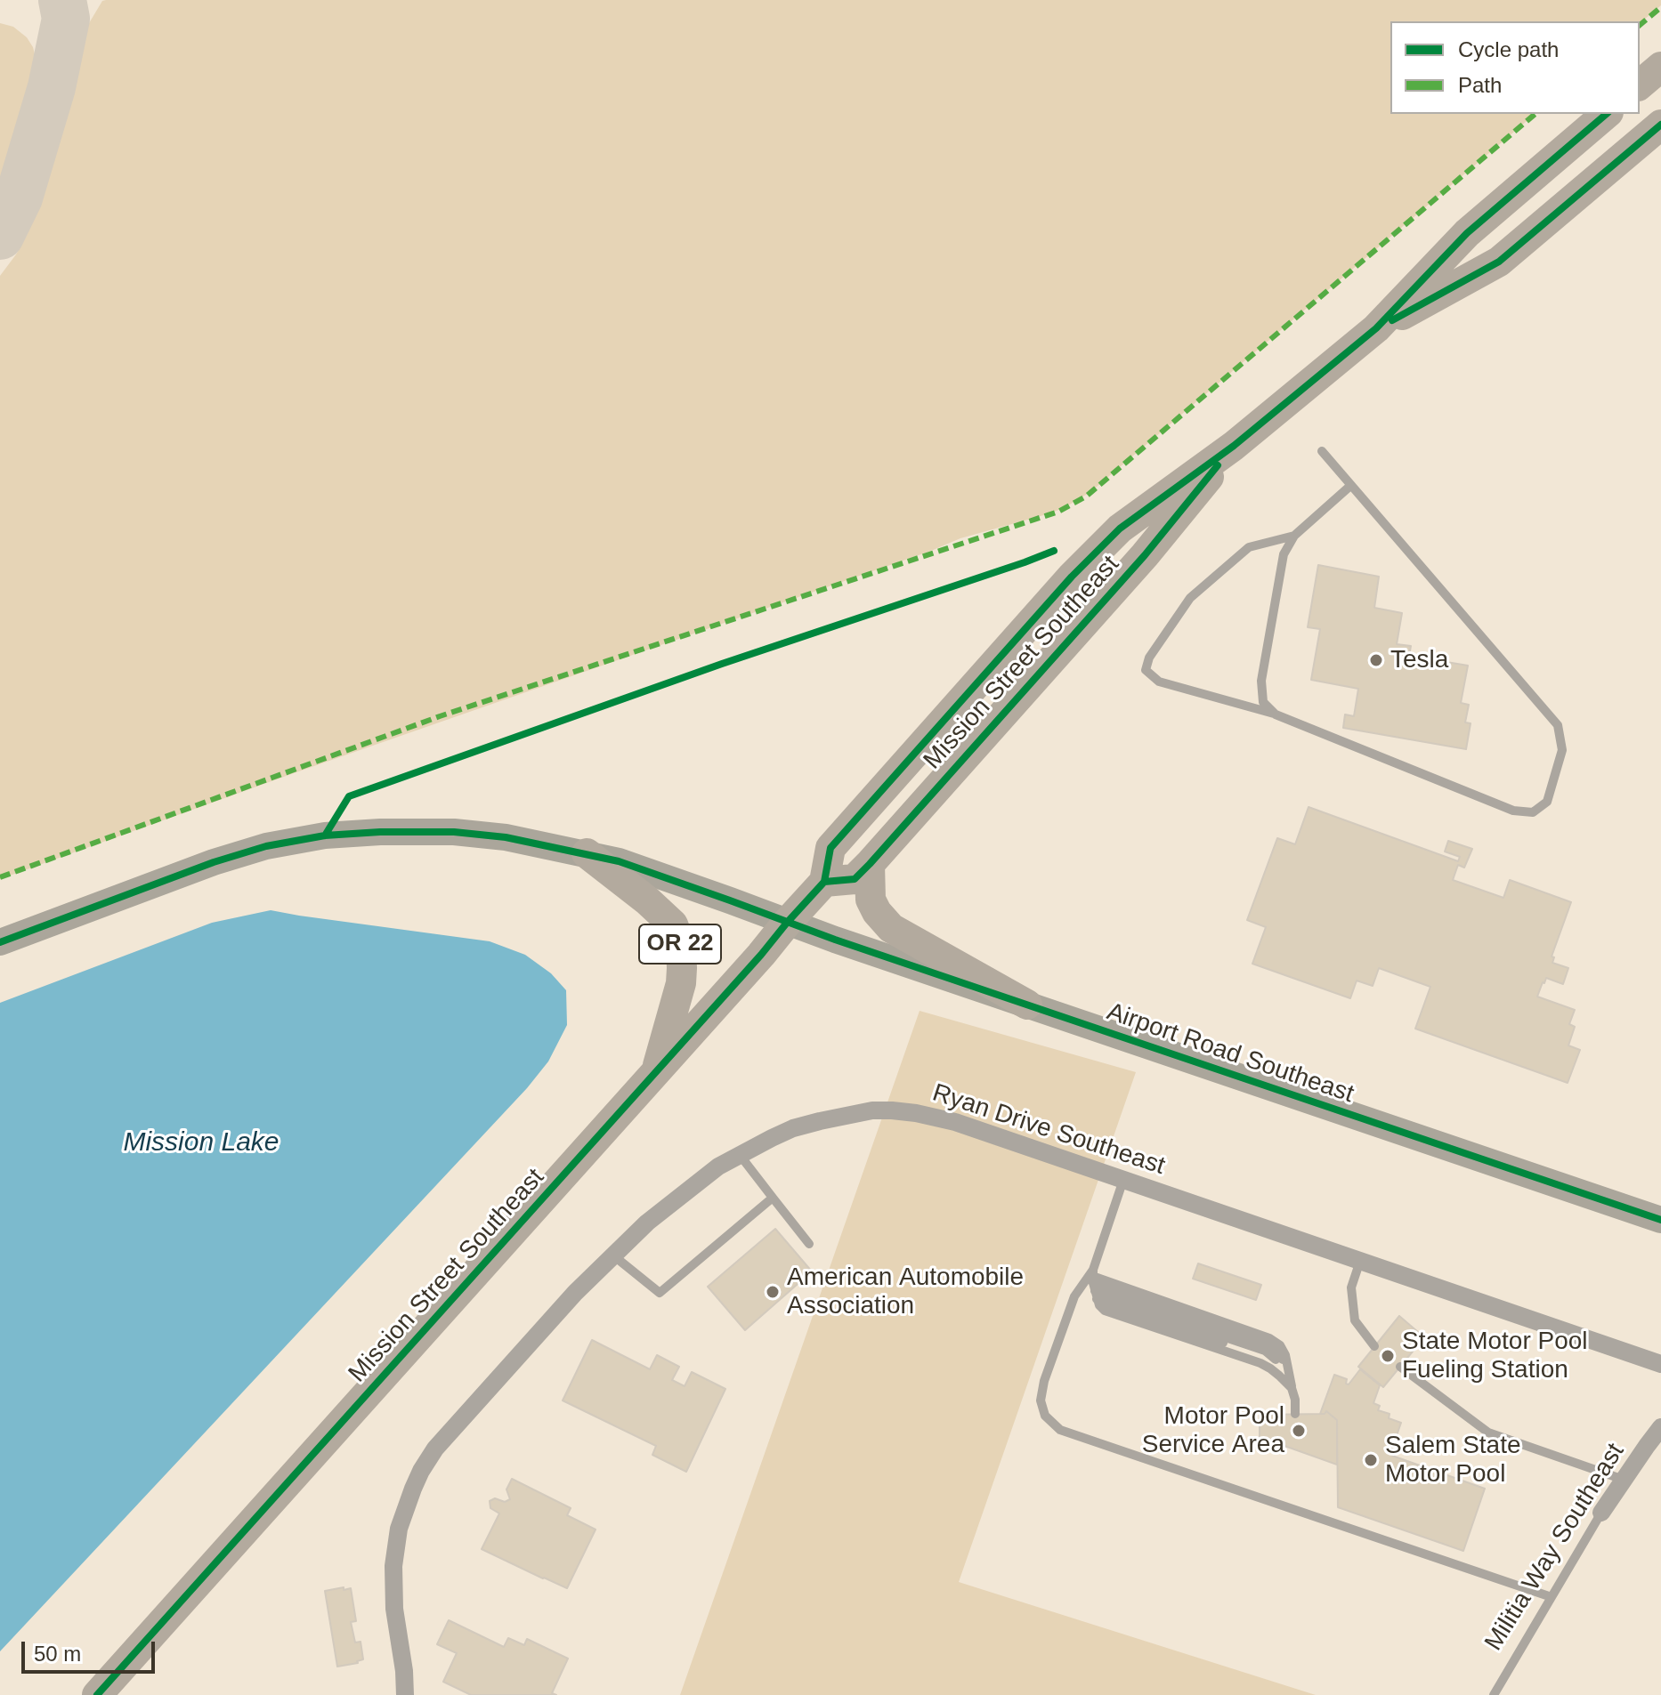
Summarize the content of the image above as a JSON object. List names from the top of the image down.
{
  "streets": {
    "highway": ["Mission Street Southeast", "OR 22"],
    "main road": ["Airport Road Southeast"],
    "street": ["Ryan Drive Southeast", "Militia Way Southeast"]
  },
  "crossings": [
    ["Mission Street Southeast", "OR 22"],
    ["Mission Street Southeast", "Airport Road Southeast"],
    ["OR 22", "Airport Road Southeast"]
  ],
  "water": ["Mission Lake"],
  "places": [
    "Tesla",
    "American Automobile Association",
    "State Motor Pool Fueling Station",
    "Motor Pool Service Area",
    "Salem State Motor Pool"
  ],
  "legend": ["Cycle path", "Path"],
  "scale_bar": "50 m"
}
